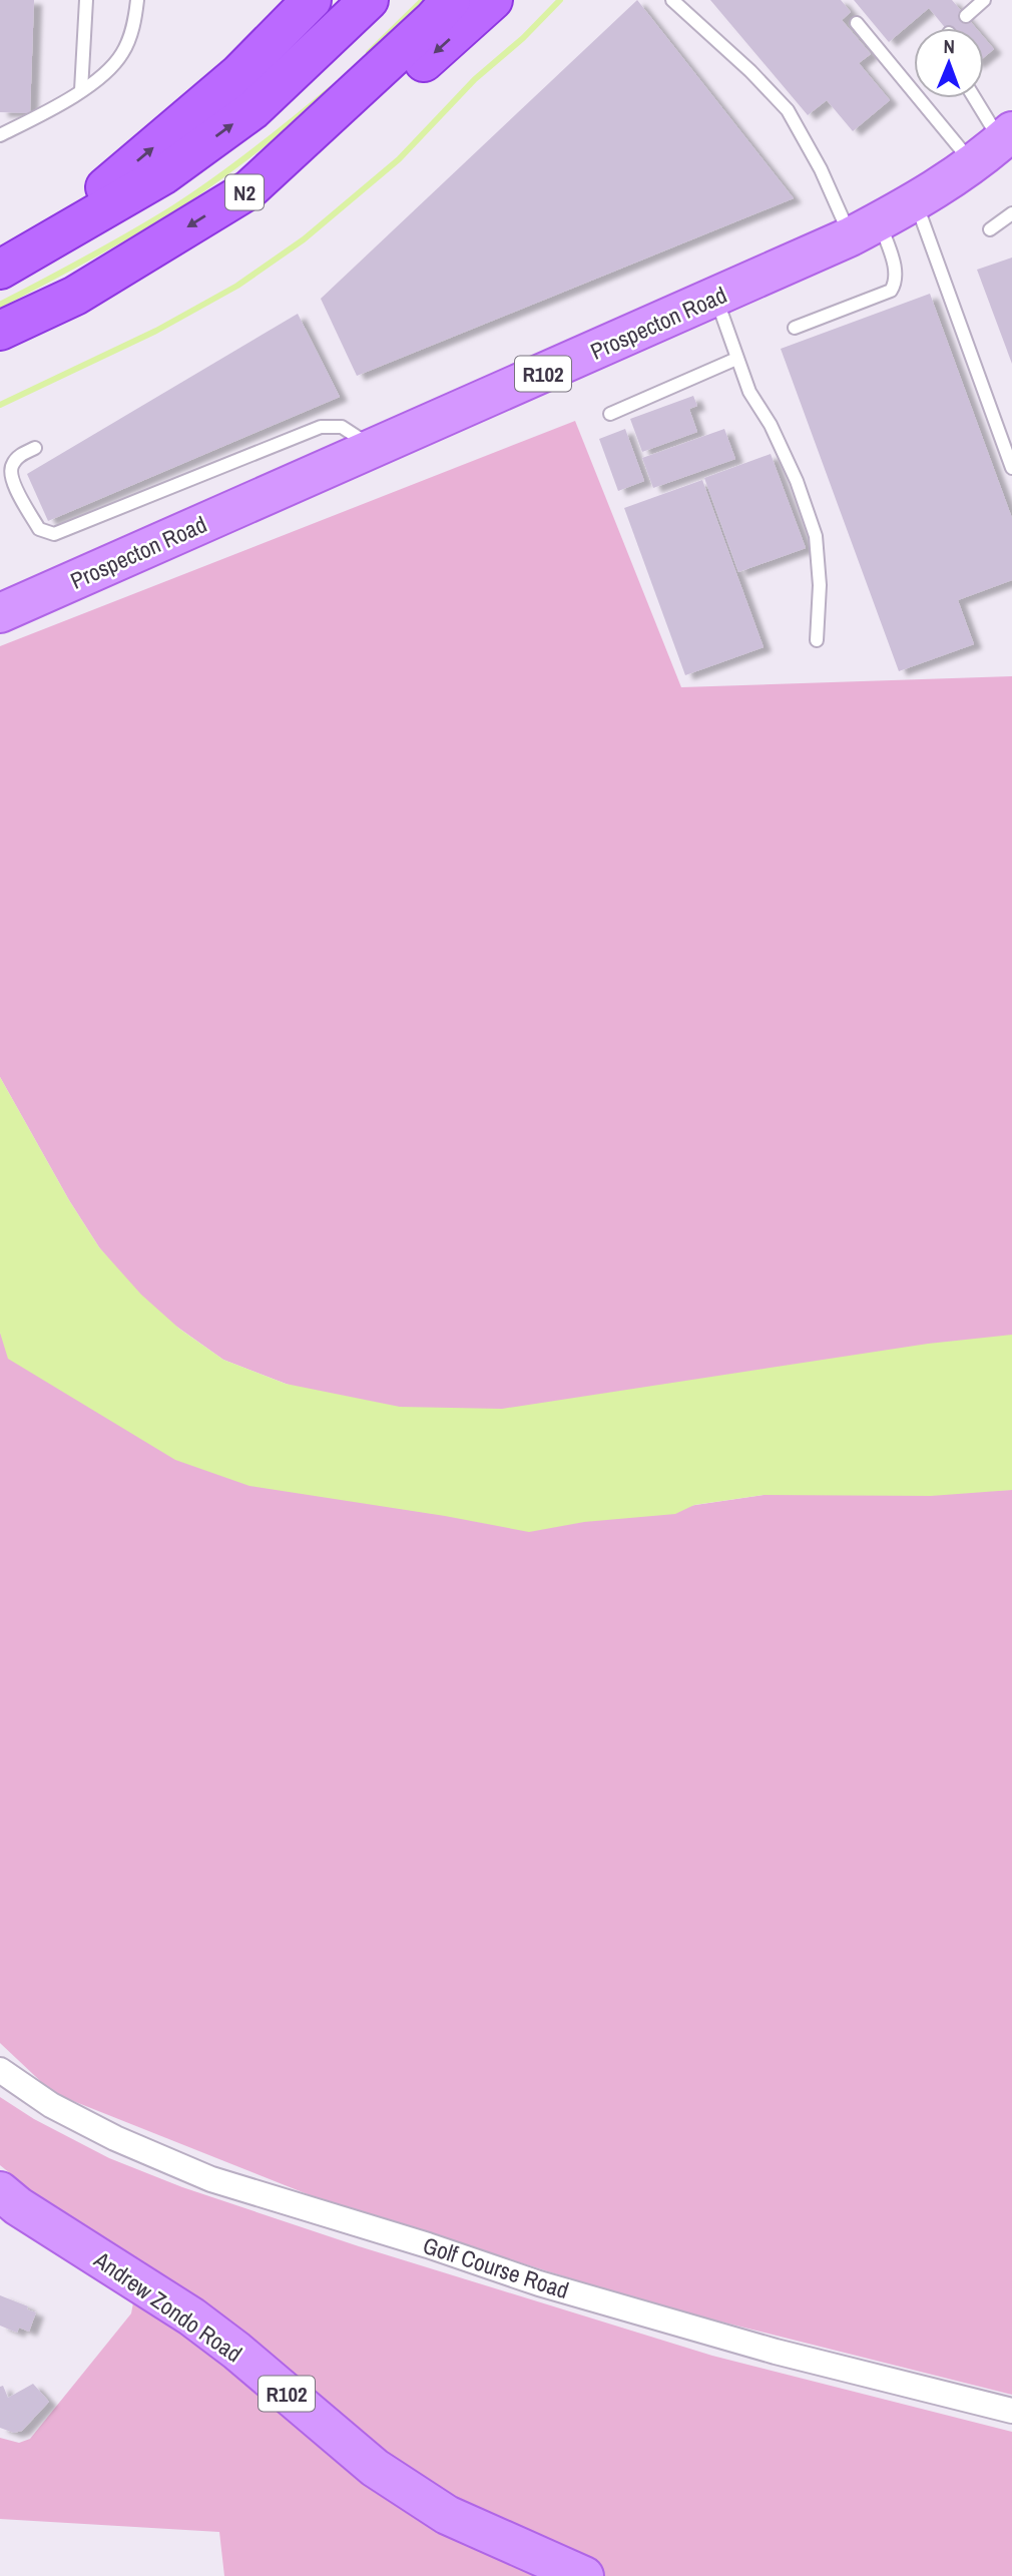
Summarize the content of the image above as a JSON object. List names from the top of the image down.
{
  "streets": {
    "highway": ["N2"],
    "main road": ["Prospecton Road", "R102", "Andrew Zondo Road"],
    "street": ["Golf Course Road"]
  },
  "north": "top"
}
